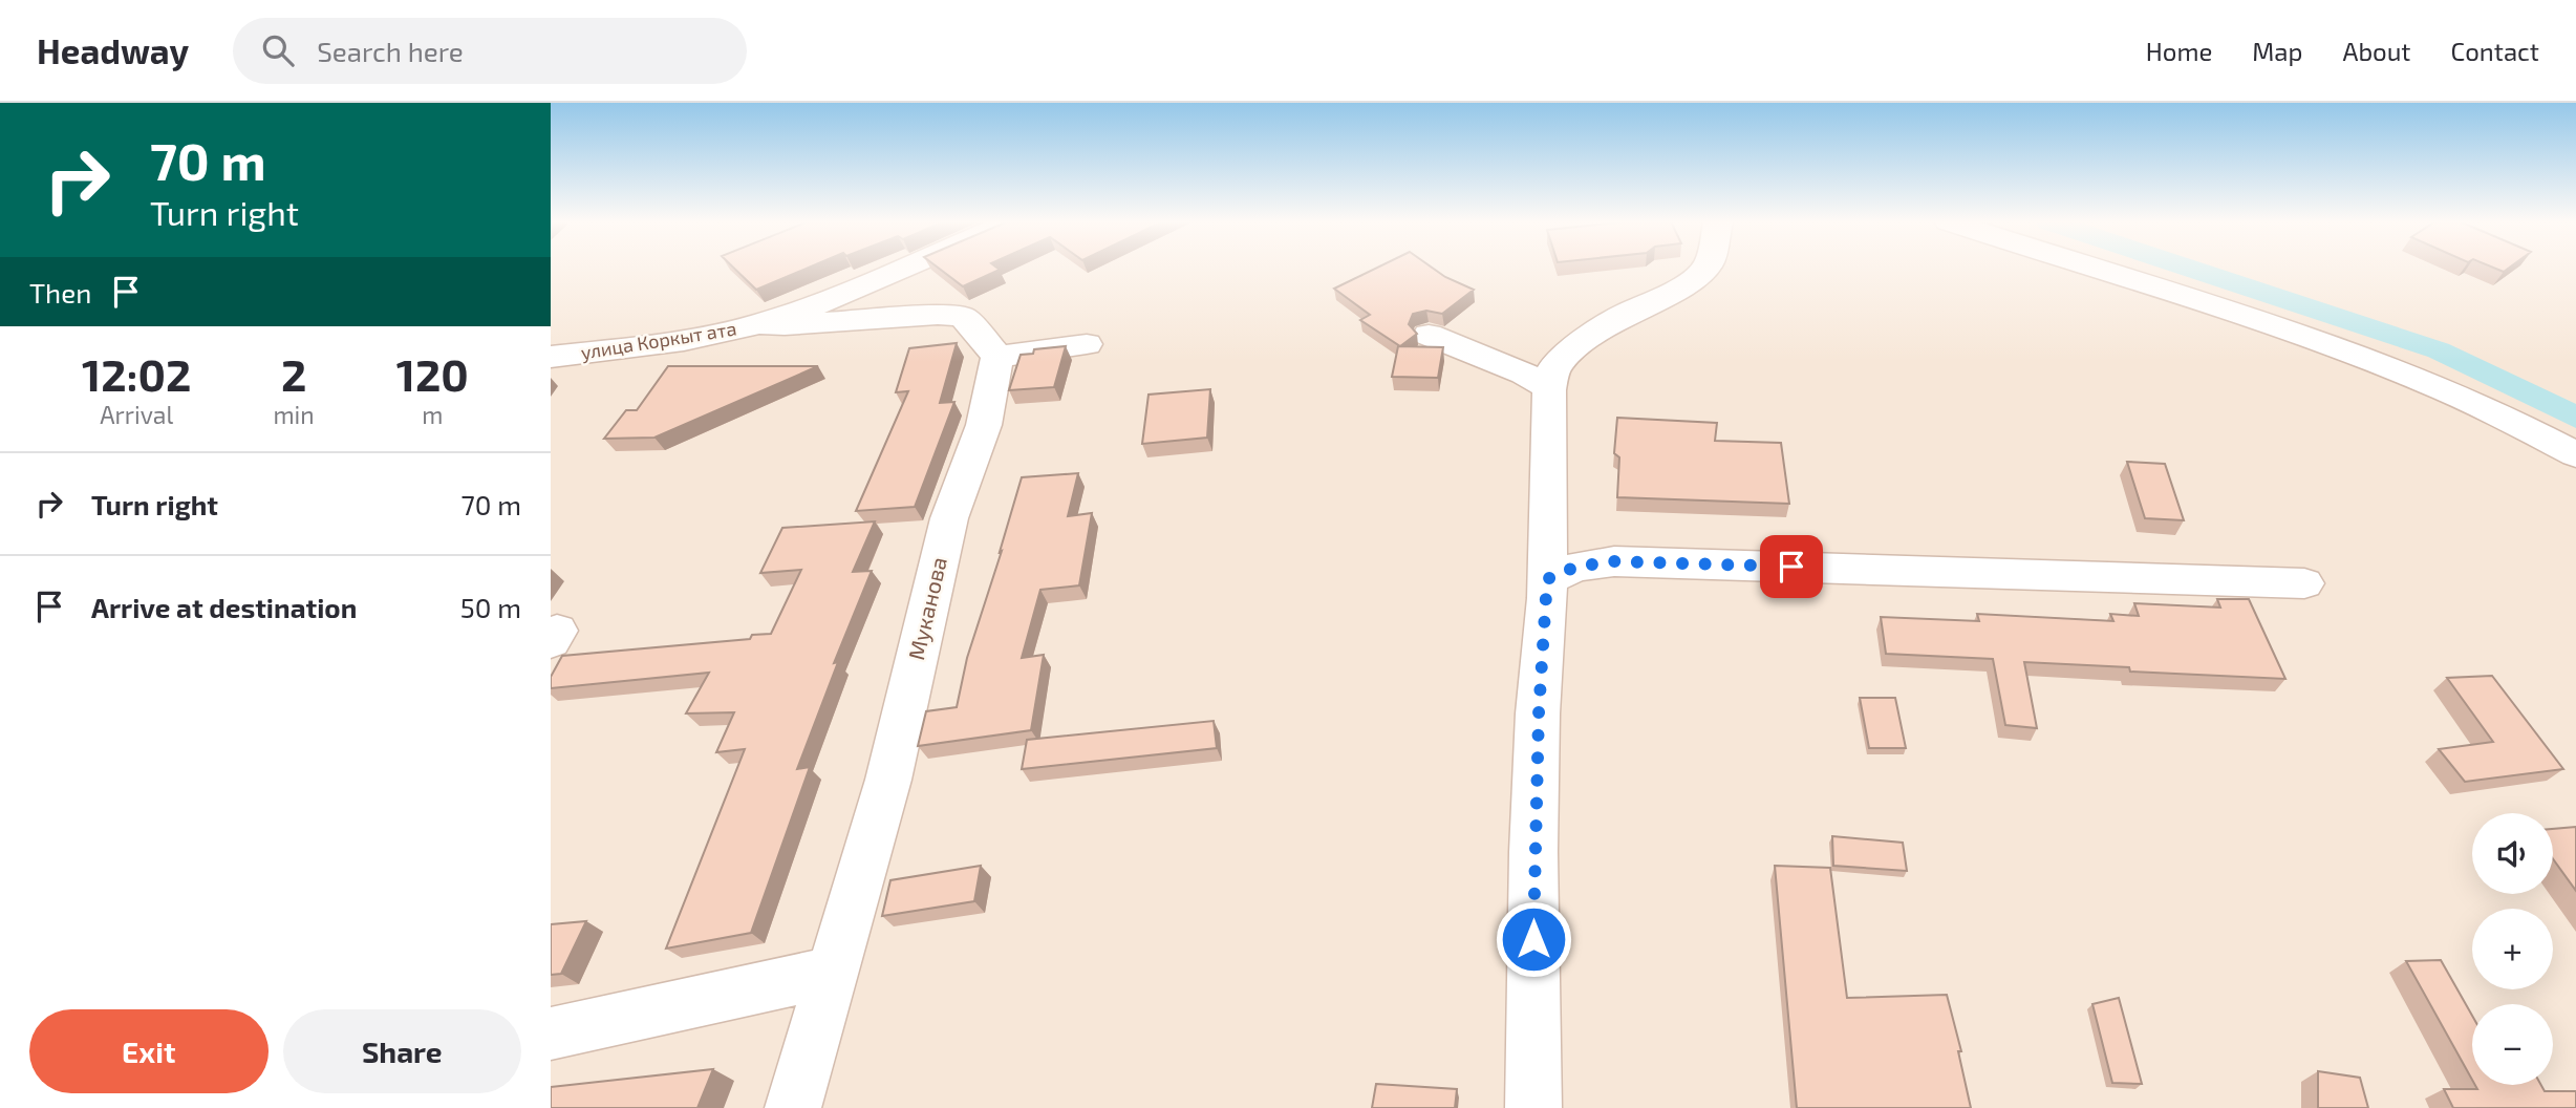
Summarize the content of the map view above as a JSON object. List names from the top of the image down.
{
  "streets": {
    "street": ["улица Коркыт ата", "Муканова"]
  },
  "page": {
    "header": "Headway",
    "search": "Search here",
    "nav": [
      "Home",
      "Map",
      "About",
      "Contact"
    ],
    "turn": ["70 m", "Turn right"],
    "then": "Then",
    "eta": [
      "12:02",
      "Arrival",
      "2",
      "min",
      "120",
      "m"
    ],
    "list": [
      {
        "name": "Turn right",
        "value": "70 m"
      },
      {
        "name": "Arrive at destination",
        "value": "50 m"
      }
    ],
    "map_buttons": ["+", "−"],
    "buttons": ["Exit", "Share"]
  }
}
